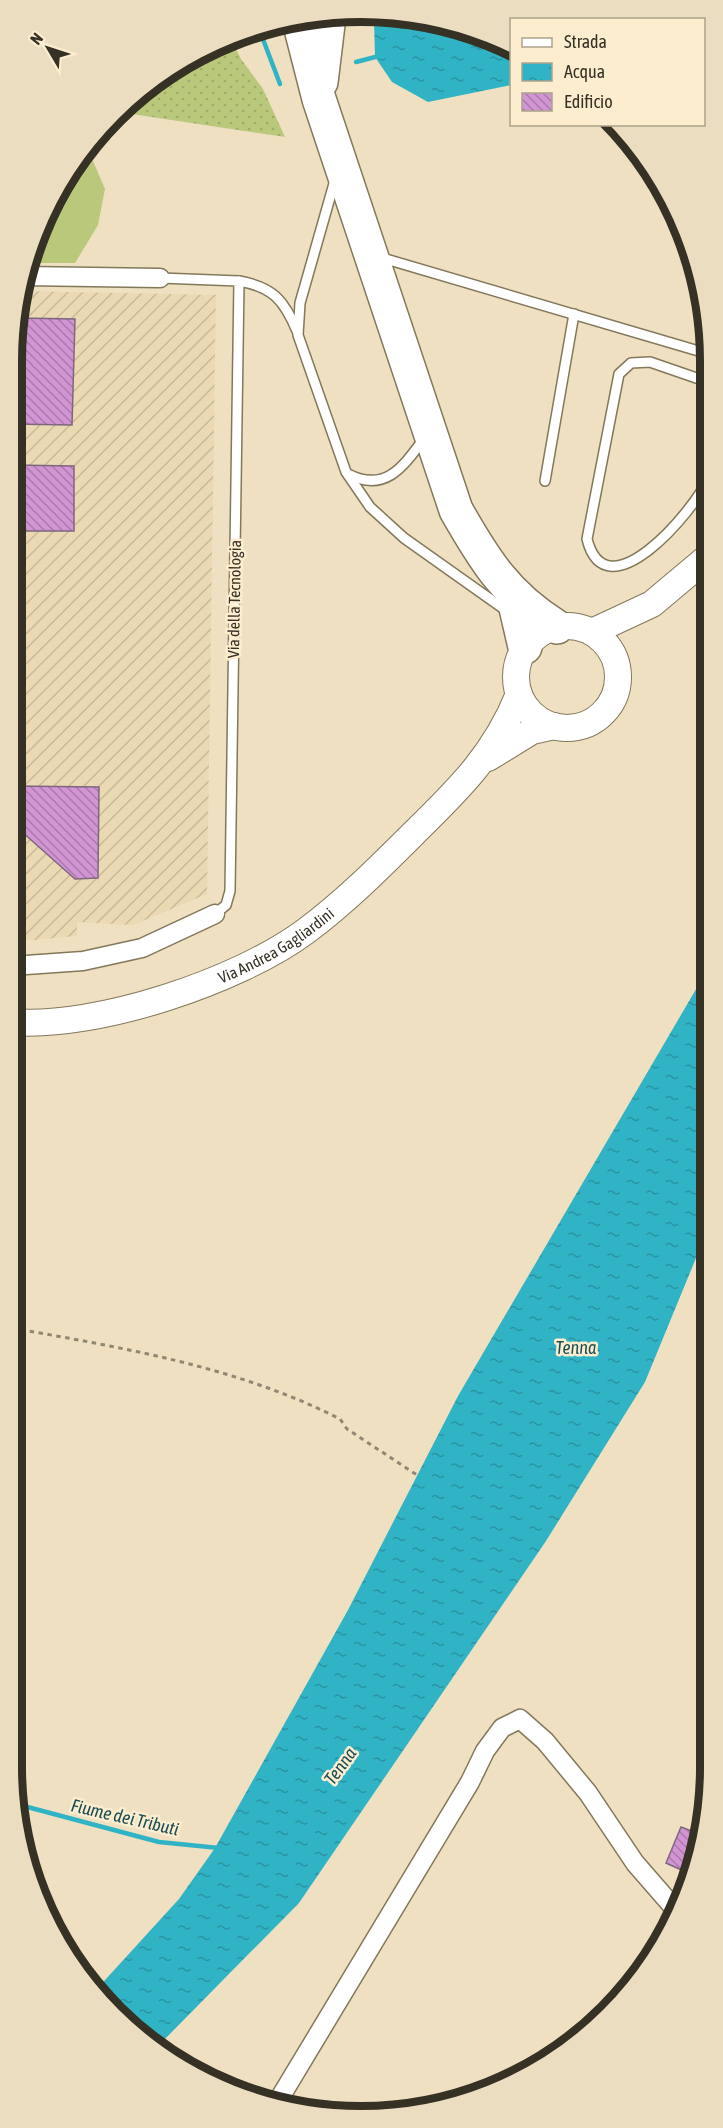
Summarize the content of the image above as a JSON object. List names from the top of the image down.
{
  "streets": {
    "main road": ["Via Andrea Gagliardini"],
    "street": ["Via della Tecnologia"]
  },
  "water": ["Tenna", "Fiume dei Tributi"],
  "legend": ["Strada", "Acqua", "Edificio"],
  "north": "top left"
}
